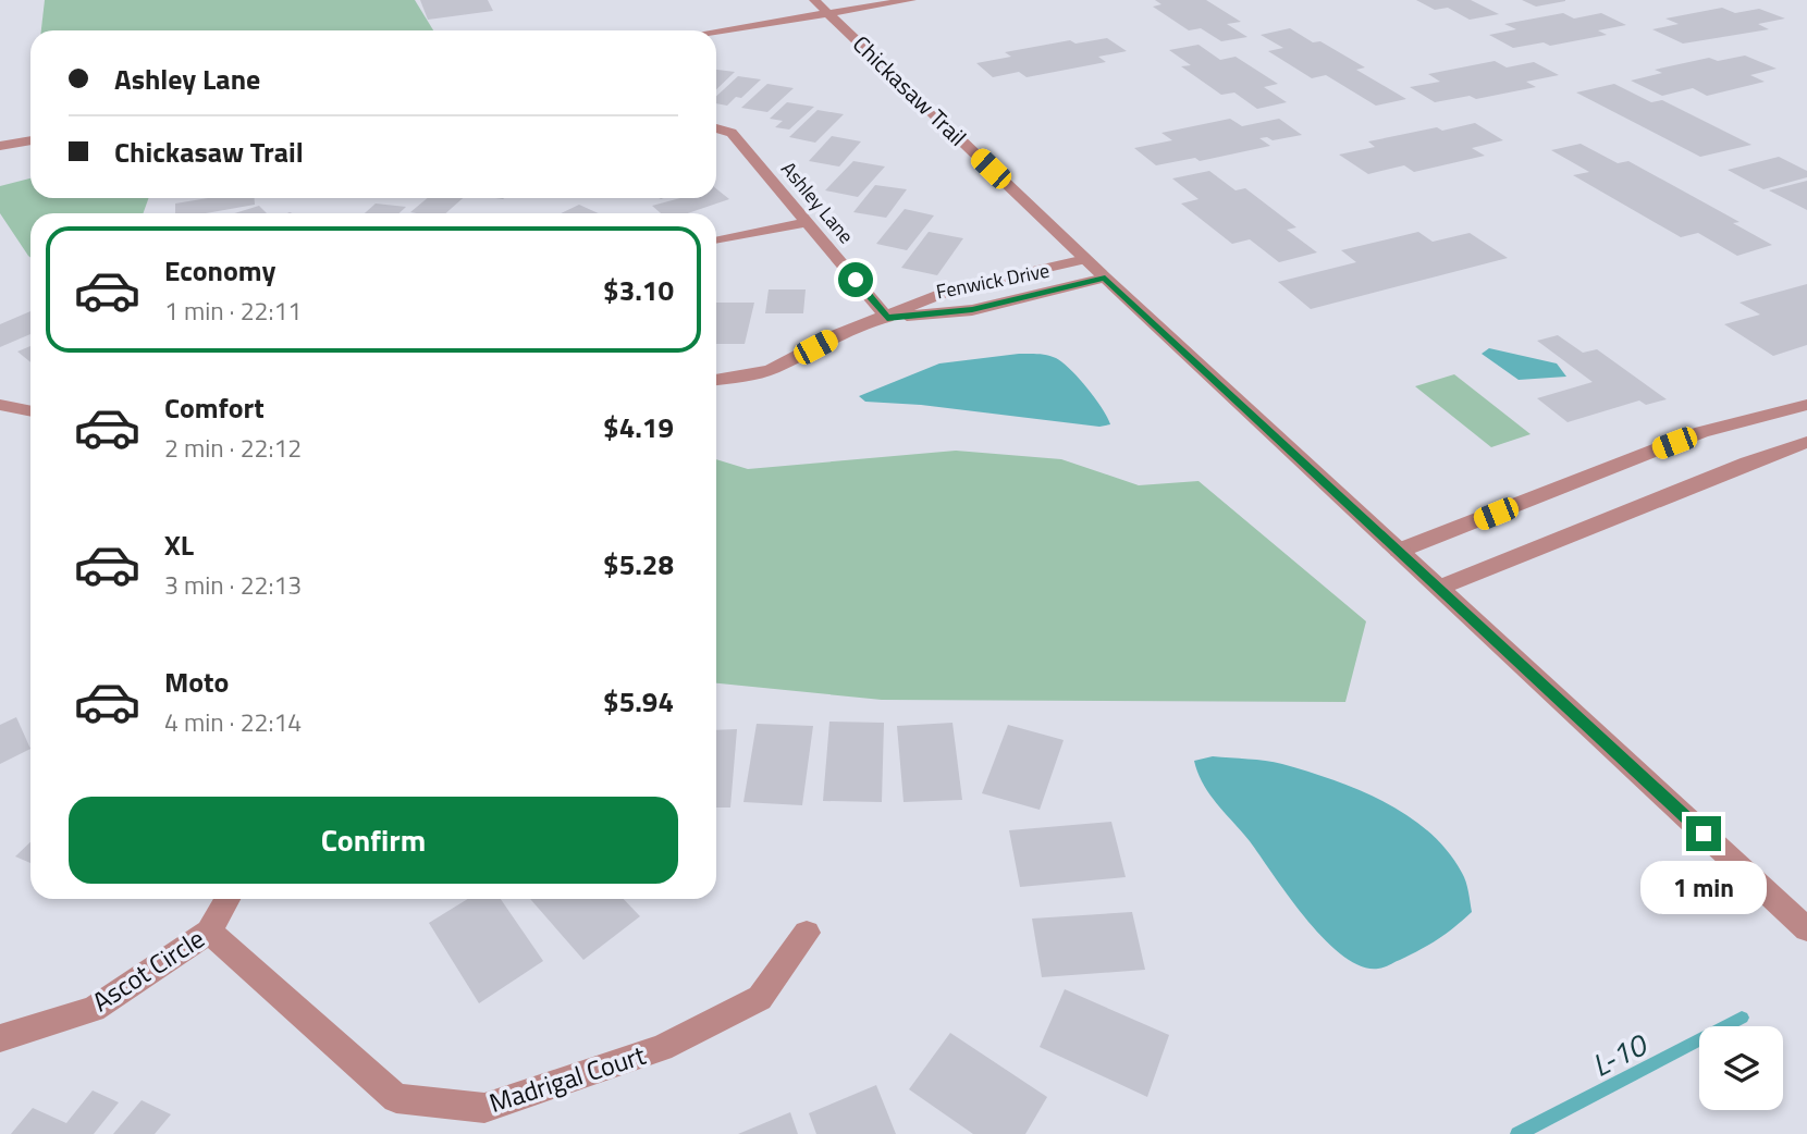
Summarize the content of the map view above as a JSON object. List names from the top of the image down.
{
  "streets": {
    "street": [
      "Chickasaw Trail",
      "Ashley Lane",
      "Fenwick Drive",
      "Ascot Circle",
      "Madrigal Court"
    ]
  },
  "crossings": [
    ["Chickasaw Trail", "Fenwick Drive"],
    ["Ashley Lane", "Fenwick Drive"],
    ["Ascot Circle", "Madrigal Court"]
  ],
  "water": ["L-10"],
  "page": {
    "banner": ["Ashley Lane", "Chickasaw Trail"],
    "list": [
      {
        "name": "Economy",
        "note": "1 min · 22:11",
        "value": "$3.10"
      },
      {
        "name": "Comfort",
        "note": "2 min · 22:12",
        "value": "$4.19"
      },
      {
        "name": "XL",
        "note": "3 min · 22:13",
        "value": "$5.28"
      },
      {
        "name": "Moto",
        "note": "4 min · 22:14",
        "value": "$5.94"
      }
    ],
    "buttons": "Confirm",
    "bubble": "1 min"
  }
}
